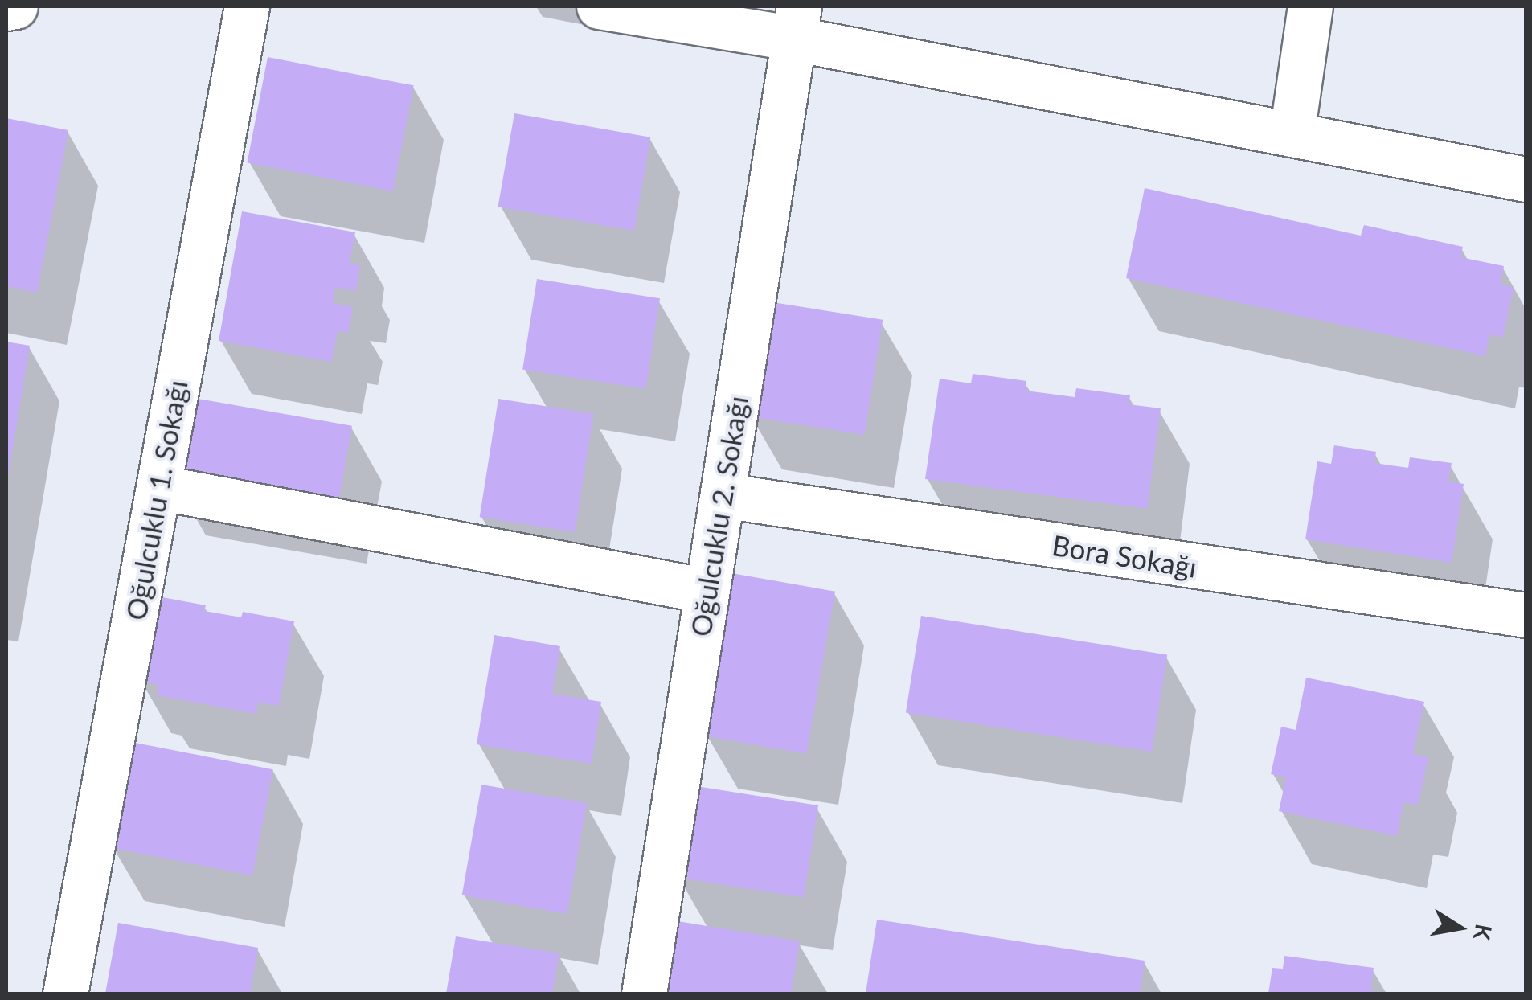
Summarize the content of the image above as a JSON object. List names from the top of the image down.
{
  "streets": {
    "street": ["Oğulcuklu 1. Sokağı", "Oğulcuklu 2. Sokağı", "Bora Sokağı"]
  },
  "crossings": [
    ["Oğulcuklu 2. Sokağı", "Bora Sokağı"]
  ],
  "north": "right"
}
